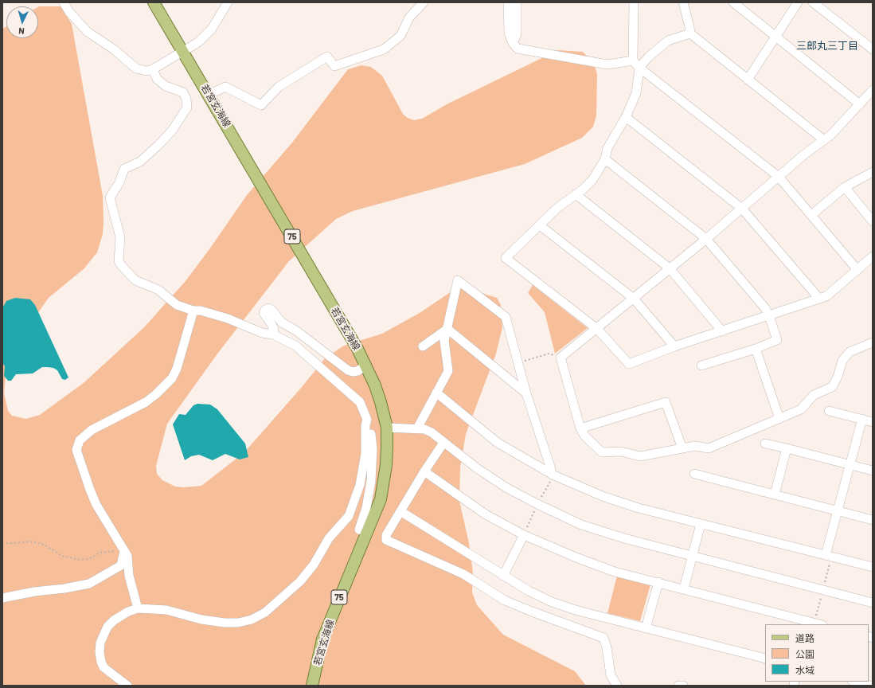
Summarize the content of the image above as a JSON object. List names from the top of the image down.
{
  "streets": {
    "main road": ["若宮玄海線", "75"]
  },
  "districts": ["三郎丸三丁目"],
  "legend": ["道路", "公園", "水域"],
  "north": "bottom"
}
